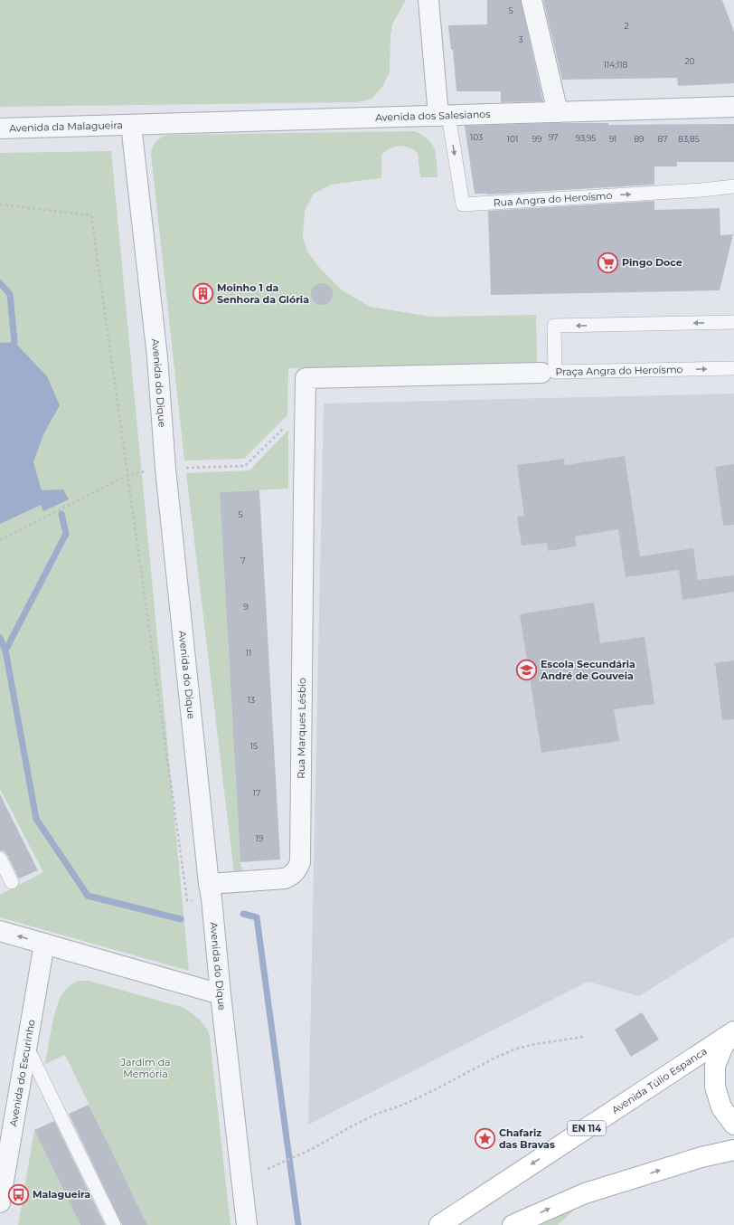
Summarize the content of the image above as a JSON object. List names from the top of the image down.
{
  "streets": {
    "main road": ["Avenida Túlio Espanca", "EN 114"],
    "street": [
      "Avenida dos Salesianos",
      "Avenida da Malagueira",
      "Avenida do Dique",
      "Rua Marques Lésbio",
      "Avenida do Escurinho"
    ],
    "lane": ["Rua Angra do Heroísmo", "Praça Angra do Heroísmo"]
  },
  "crossings": [
    ["Avenida dos Salesianos", "Avenida da Malagueira"],
    ["Avenida dos Salesianos", "Rua Angra do Heroísmo"],
    ["Avenida dos Salesianos", "Avenida do Dique"],
    ["Avenida da Malagueira", "Avenida do Dique"],
    ["Avenida do Dique", "Rua Marques Lésbio"]
  ],
  "one_way": ["Rua Angra do Heroísmo"],
  "parks": ["Jardim da Memória"],
  "places": {
    "supermarket": ["Pingo Doce"],
    "building": ["Moinho 1 da Senhora da Glória"],
    "school or university": ["Escola Secundária André de Gouveia"],
    "place": ["Chafariz das Bravas"],
    "bus stop": ["Malagueira"]
  },
  "house_numbers": [
    "5",
    "2",
    "3",
    "20",
    "114;118",
    "103",
    "97",
    "93;95",
    "101",
    "99",
    "91",
    "89",
    "87",
    "83;85",
    "5",
    "7",
    "9",
    "11",
    "13",
    "15",
    "17",
    "19"
  ]
}
